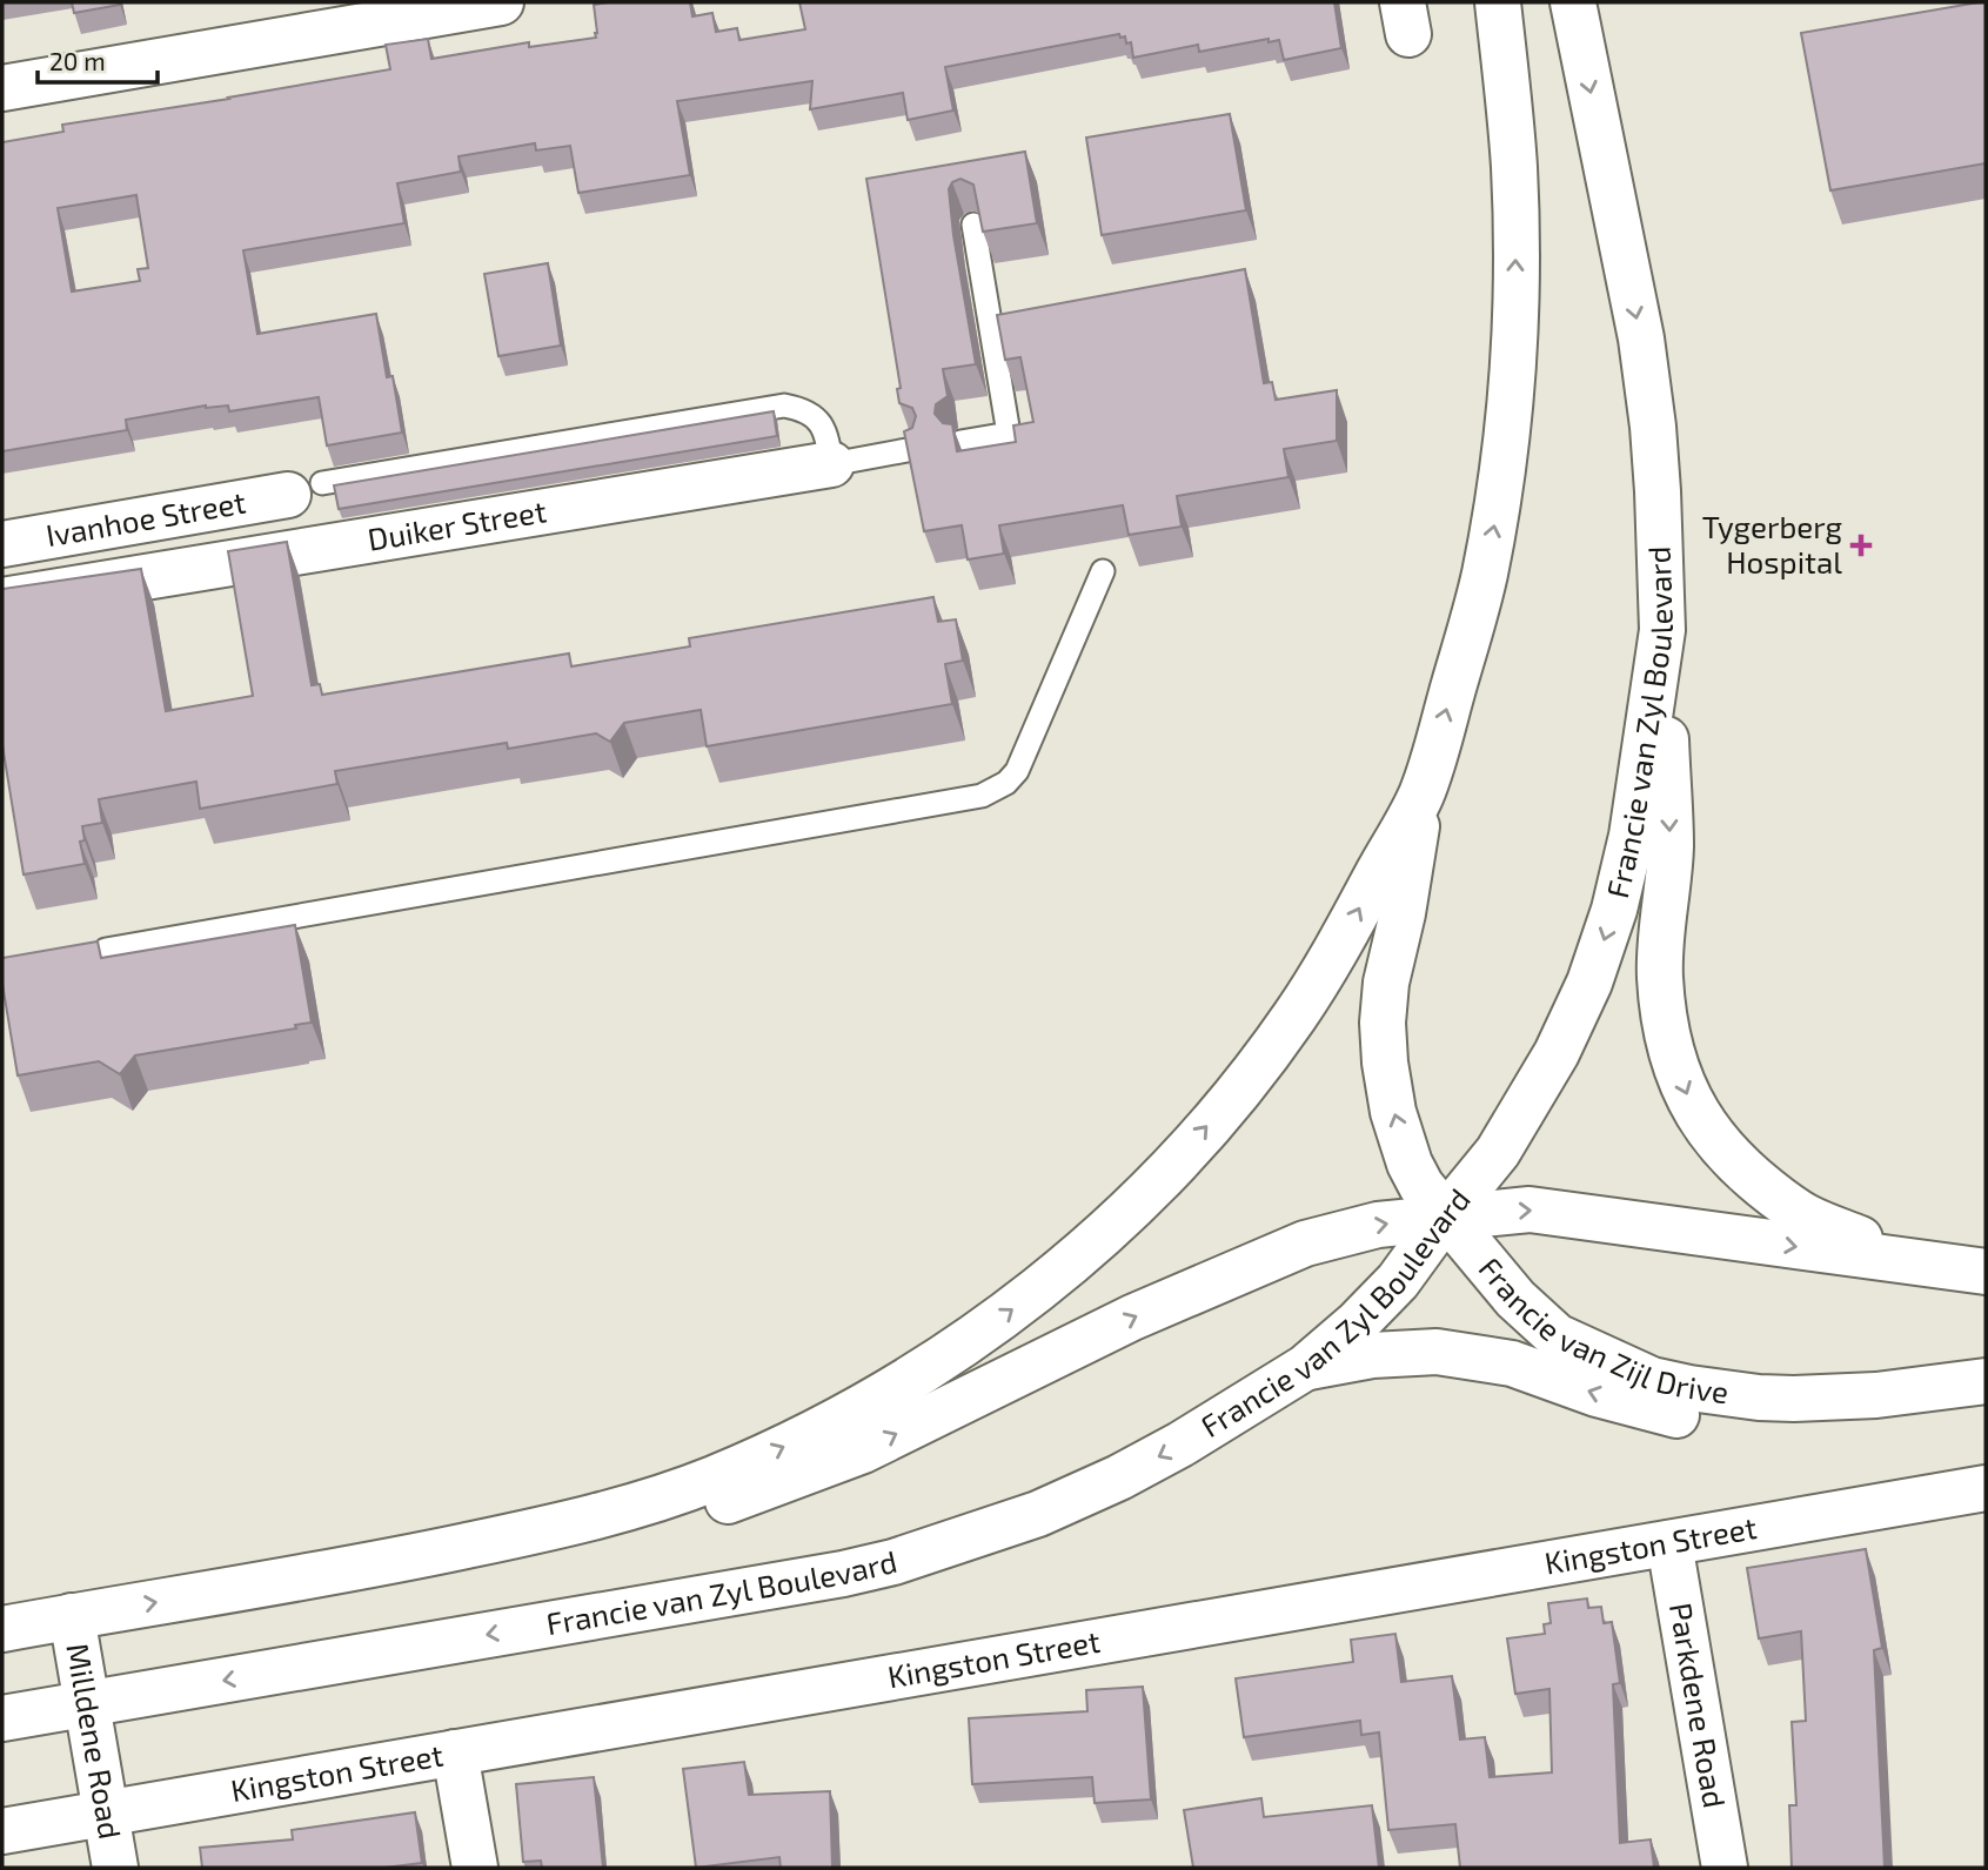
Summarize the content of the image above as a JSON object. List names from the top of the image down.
{
  "streets": {
    "main road": [
      "Ivanhoe Street",
      "Duiker Street",
      "Francie van Zyl Boulevard",
      "Francie van Zijl Drive",
      "Kingston Street",
      "Parkdene Road",
      "Milldene Road"
    ]
  },
  "crossings": [
    ["Francie van Zyl Boulevard", "Francie van Zijl Drive"],
    ["Francie van Zyl Boulevard", "Milldene Road"],
    ["Kingston Street", "Parkdene Road"],
    ["Kingston Street", "Milldene Road"]
  ],
  "places": {
    "health": ["Tygerberg Hospital"]
  },
  "scale_bar": "20 m"
}
